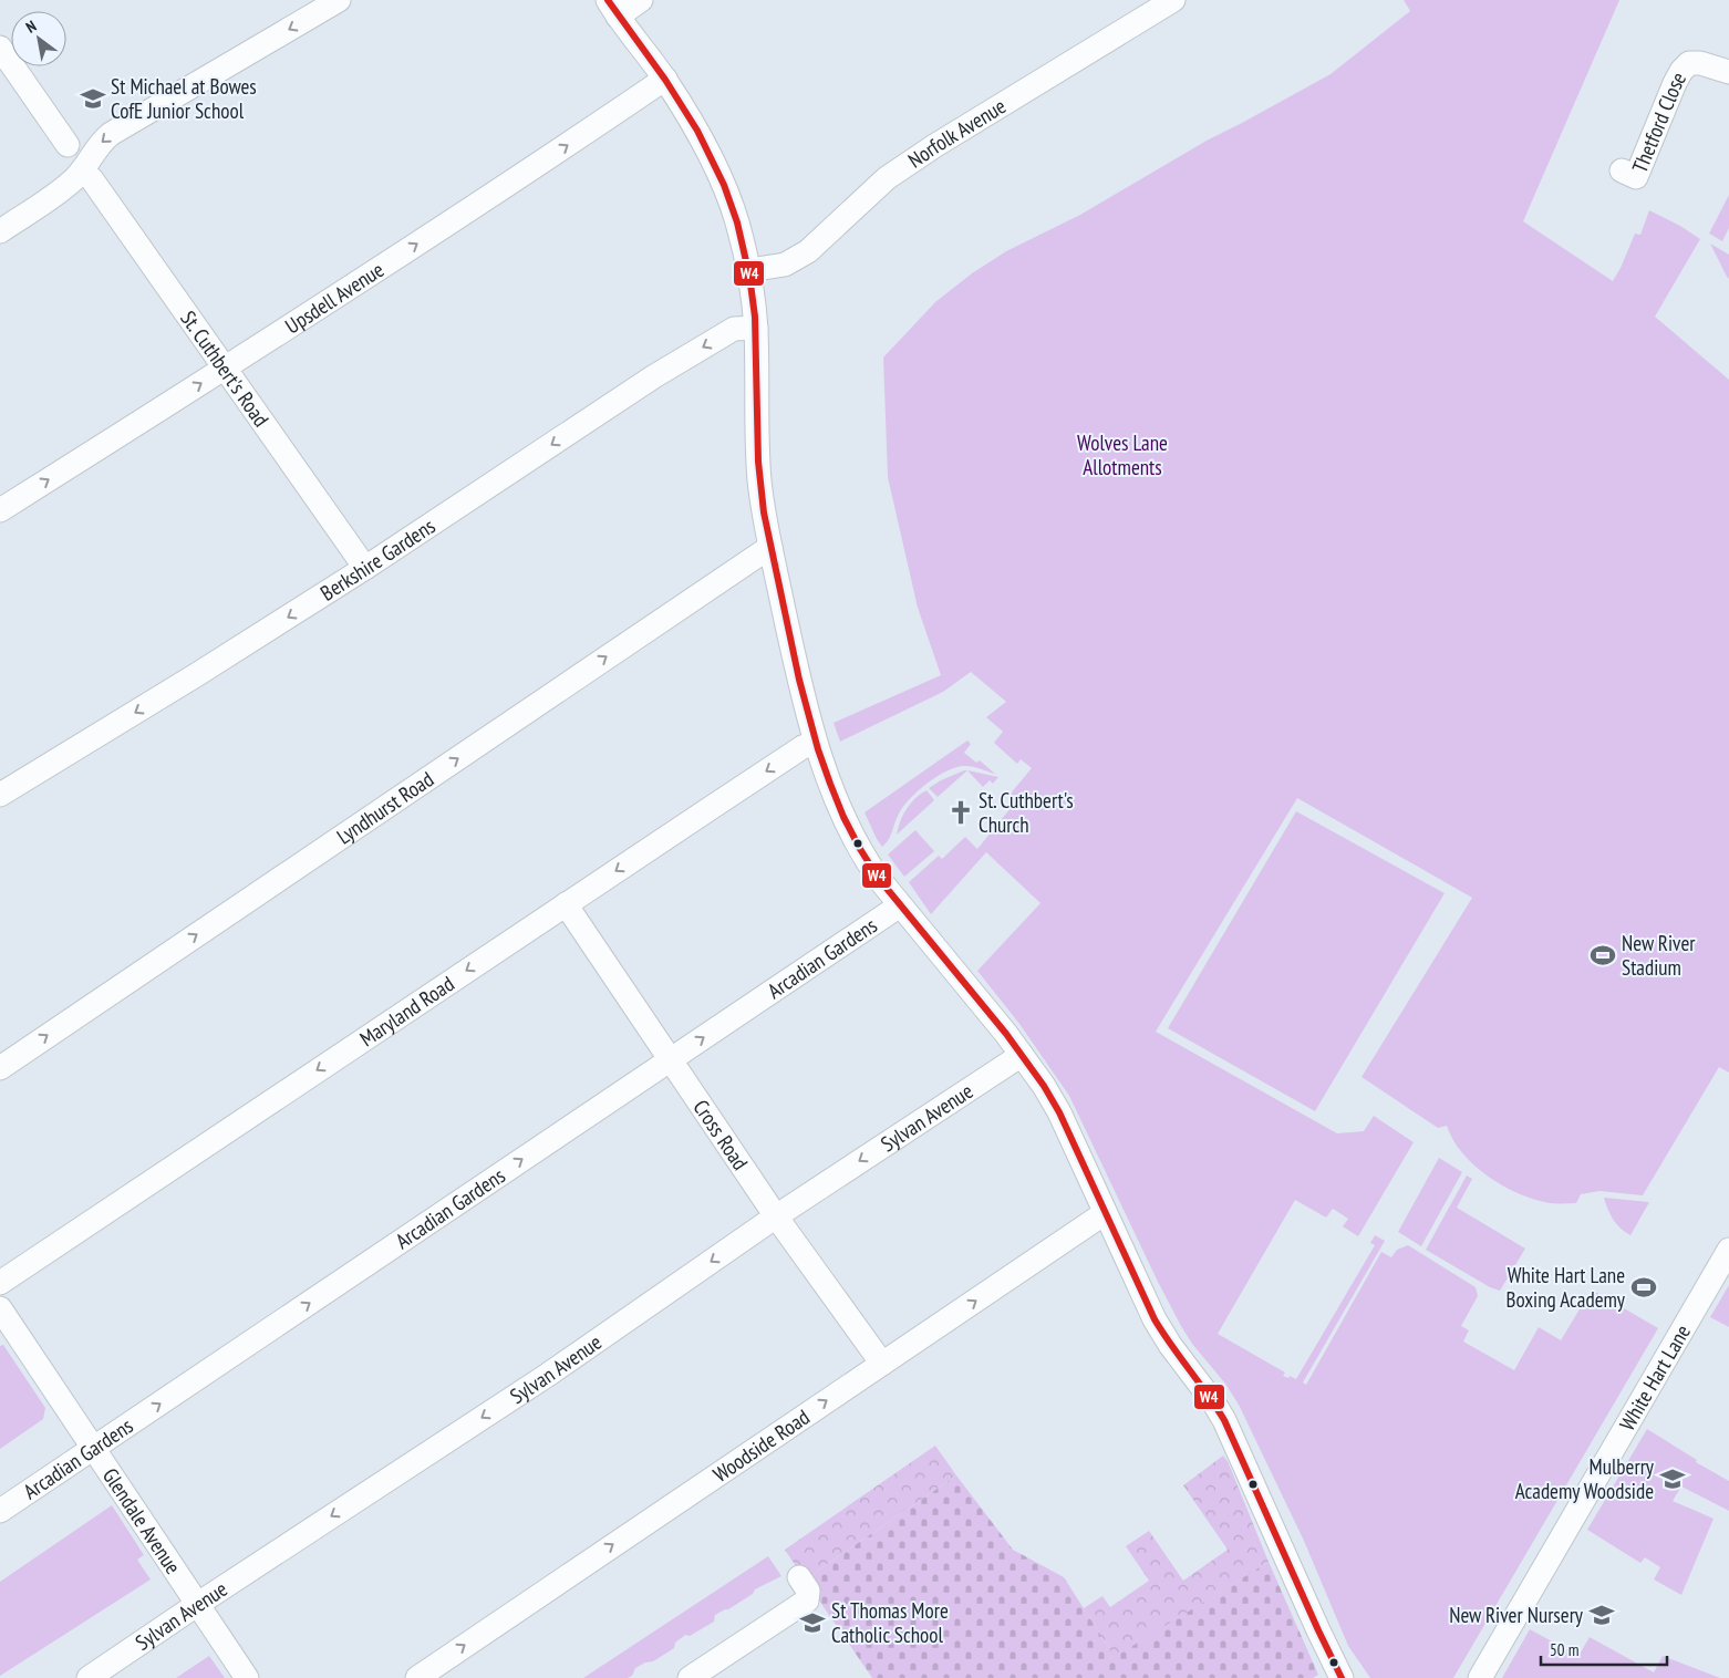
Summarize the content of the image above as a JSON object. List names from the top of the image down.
{
  "streets": {
    "street": [
      "Thetford Close",
      "Norfolk Avenue",
      "Upsdell Avenue",
      "St. Cuthbert's Road",
      "Berkshire Gardens",
      "Lyndhurst Road",
      "Arcadian Gardens",
      "Maryland Road",
      "Sylvan Avenue",
      "Cross Road",
      "White Hart Lane",
      "Woodside Road",
      "Glendale Avenue"
    ]
  },
  "crossings": [
    ["Upsdell Avenue", "St. Cuthbert's Road"],
    ["St. Cuthbert's Road", "Berkshire Gardens"],
    ["Arcadian Gardens", "Cross Road"],
    ["Arcadian Gardens", "Glendale Avenue"],
    ["Maryland Road", "Cross Road"],
    ["Sylvan Avenue", "Cross Road"],
    ["Sylvan Avenue", "Glendale Avenue"],
    ["Cross Road", "Woodside Road"]
  ],
  "one_way": [
    "Upsdell Avenue",
    "Berkshire Gardens",
    "Lyndhurst Road",
    "Arcadian Gardens",
    "Maryland Road",
    "Sylvan Avenue",
    "Woodside Road"
  ],
  "parks": ["Wolves Lane Allotments"],
  "places": {
    "school or university": [
      "St Michael at Bowes CofE Junior School",
      "Mulberry Academy Woodside",
      "New River Nursery",
      "St Thomas More Catholic School"
    ],
    "church": ["St. Cuthbert's Church"],
    "sports": ["New River Stadium", "White Hart Lane Boxing Academy"]
  },
  "lines": ["transit line W4"],
  "scale_bar": "50 m",
  "north": "top left"
}
